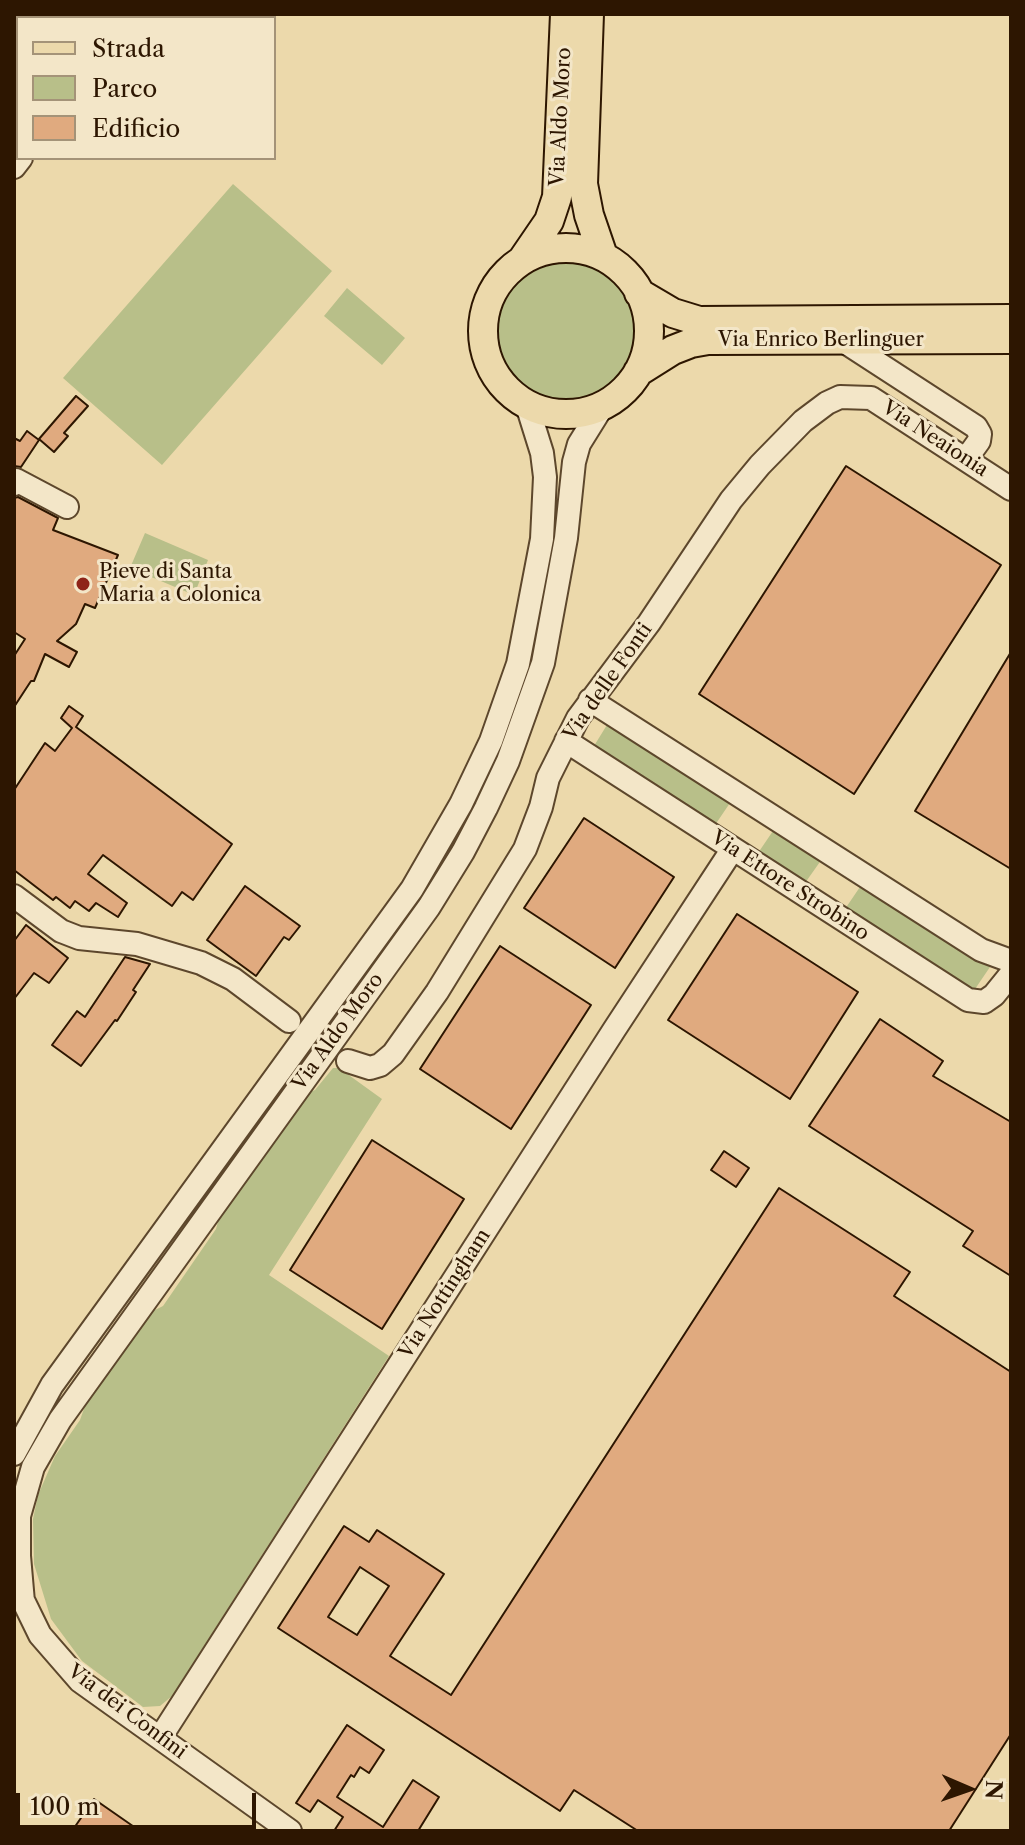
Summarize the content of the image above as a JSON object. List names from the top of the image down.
{
  "streets": {
    "main road": ["Via Aldo Moro", "Via Enrico Berlinguer"],
    "street": [
      "Via Neaionia",
      "Via delle Fonti",
      "Via Ettore Strobino",
      "Via Nottingham",
      "Via dei Confini"
    ]
  },
  "crossings": [
    ["Via Aldo Moro", "Via Enrico Berlinguer"],
    ["Via Aldo Moro", "Via dei Confini"],
    ["Via Neaionia", "Via delle Fonti"],
    ["Via delle Fonti", "Via Ettore Strobino"],
    ["Via Ettore Strobino", "Via Nottingham"],
    ["Via Nottingham", "Via dei Confini"]
  ],
  "places": ["Pieve di Santa Maria a Colonica"],
  "legend": ["Strada", "Parco", "Edificio"],
  "scale_bar": "100 m",
  "north": "right"
}
